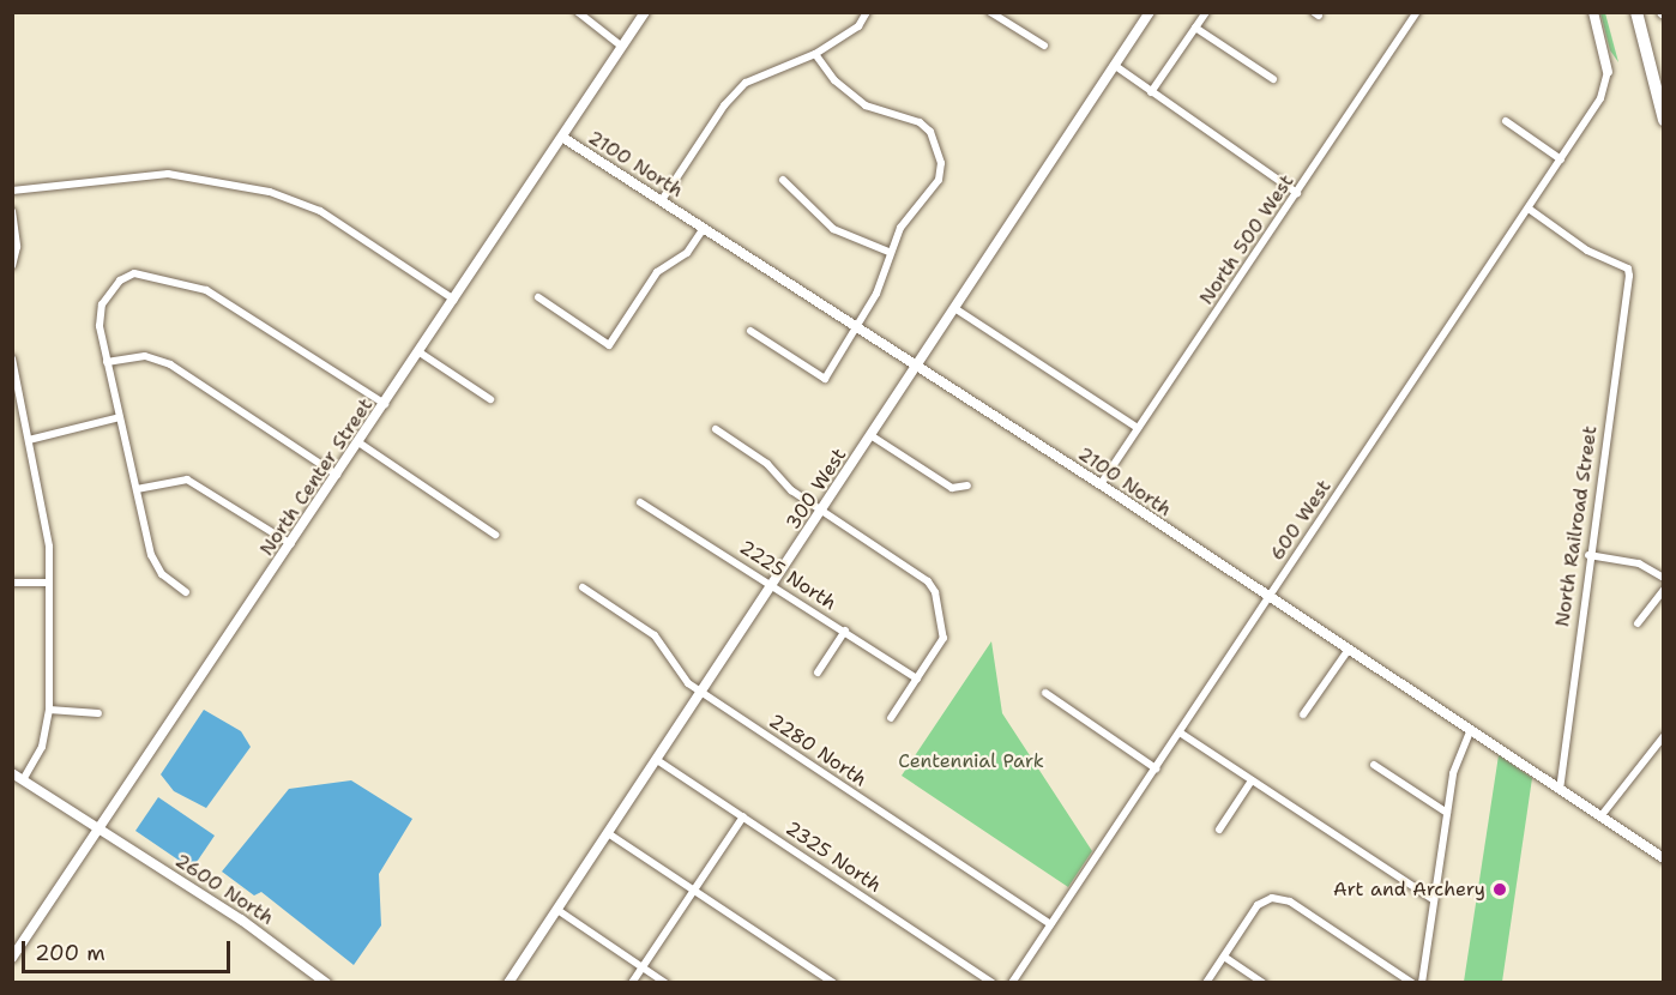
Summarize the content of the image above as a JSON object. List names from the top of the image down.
{
  "streets": {
    "street": [
      "2100 North",
      "North 500 West",
      "North Center Street",
      "300 West",
      "600 West",
      "North Railroad Street",
      "2225 North",
      "2280 North",
      "2325 North",
      "2600 North"
    ]
  },
  "crossings": [
    ["2100 North", "North 500 West"],
    ["2100 North", "North Center Street"],
    ["2100 North", "300 West"],
    ["2100 North", "600 West"],
    ["2100 North", "North Railroad Street"],
    ["North Center Street", "2600 North"],
    ["300 West", "2225 North"],
    ["300 West", "2280 North"],
    ["300 West", "2325 North"],
    ["600 West", "North Railroad Street"],
    ["600 West", "2280 North"]
  ],
  "parks": ["Centennial Park"],
  "places": ["Art and Archery"],
  "scale_bar": "200 m"
}
